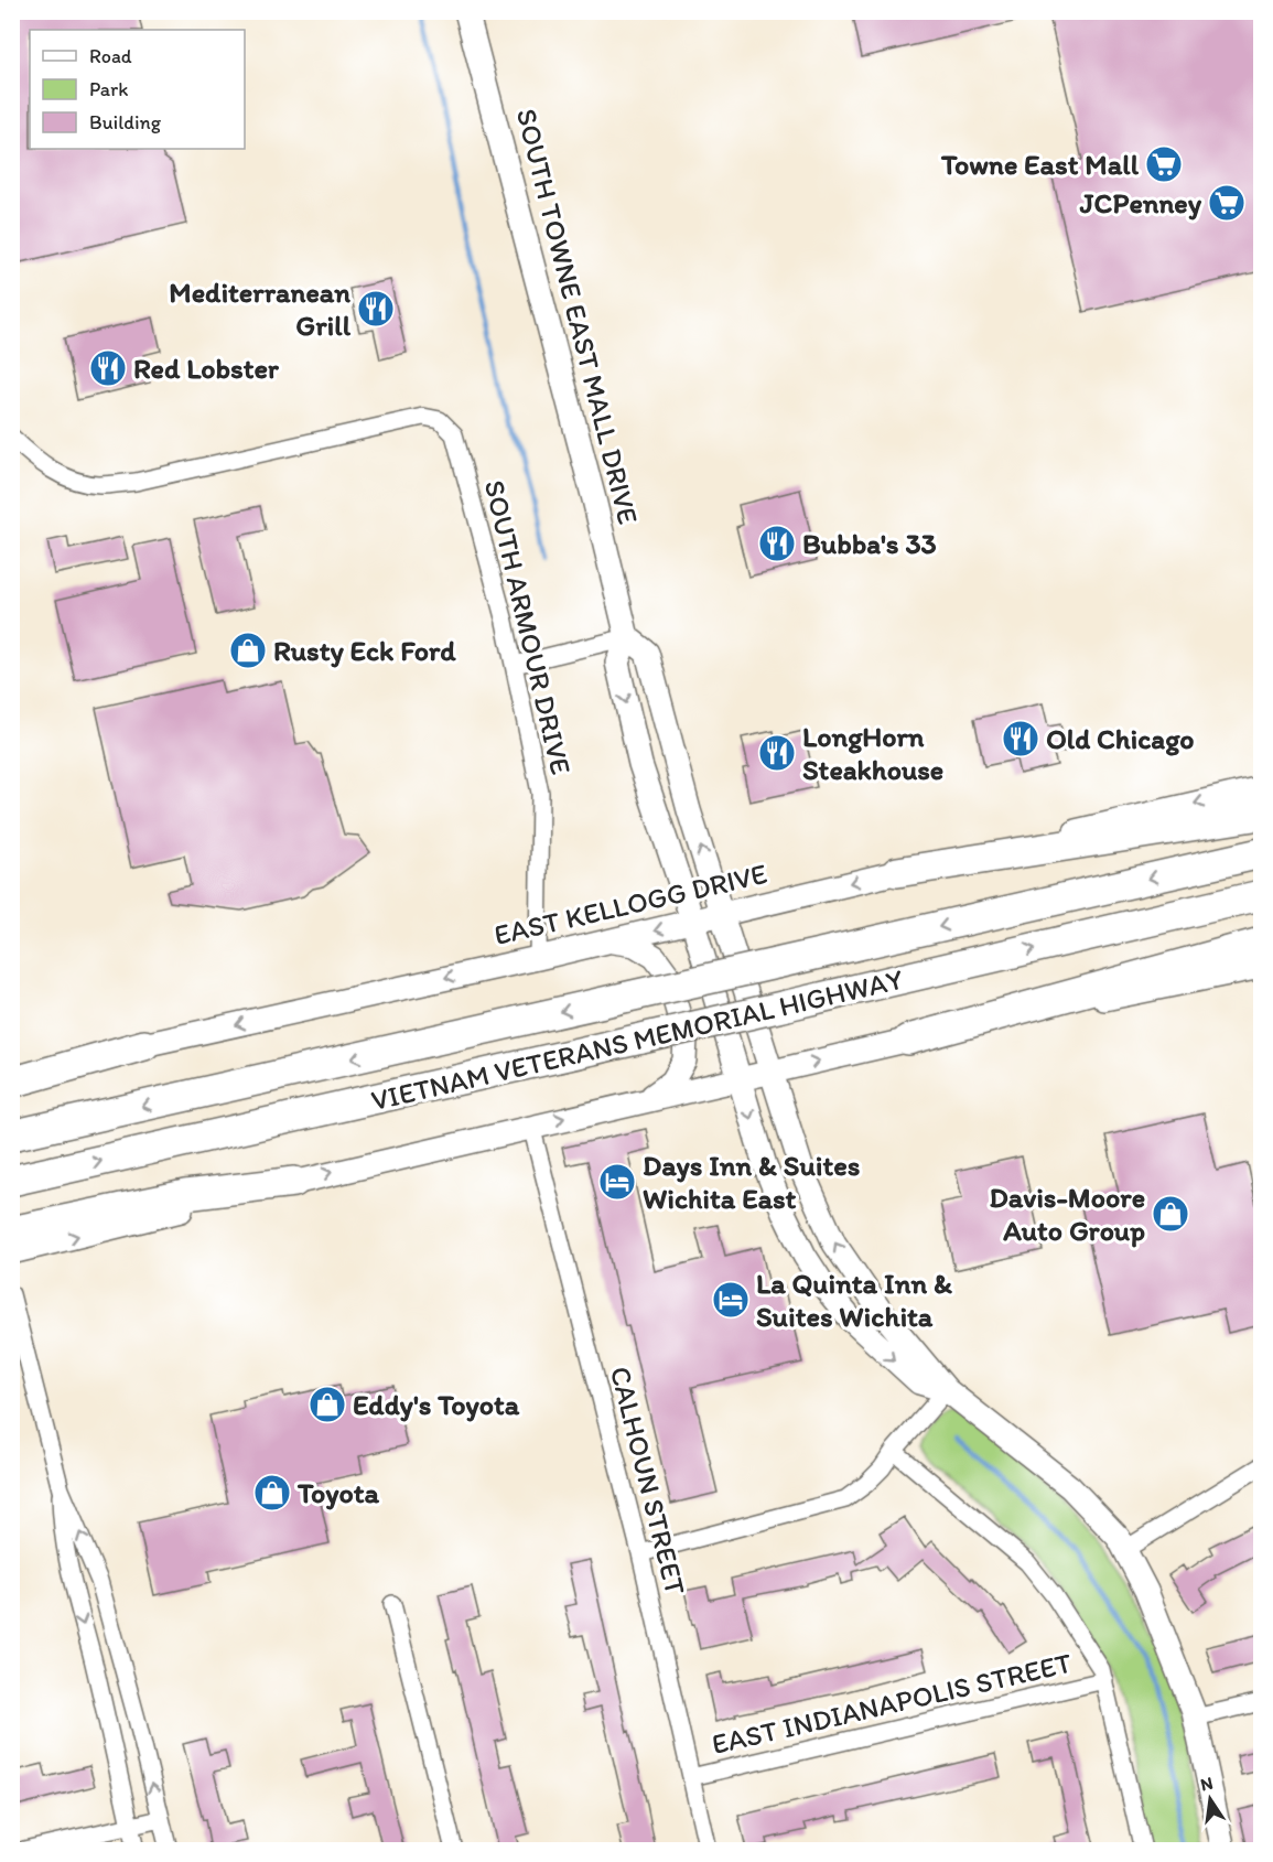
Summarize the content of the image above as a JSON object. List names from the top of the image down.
{
  "streets": {
    "highway": ["VIETNAM VETERANS MEMORIAL HIGHWAY"],
    "street": [
      "SOUTH TOWNE EAST MALL DRIVE",
      "SOUTH ARMOUR DRIVE",
      "EAST KELLOGG DRIVE",
      "CALHOUN STREET",
      "EAST INDIANAPOLIS STREET"
    ]
  },
  "crossings": [
    ["SOUTH TOWNE EAST MALL DRIVE", "EAST KELLOGG DRIVE"],
    ["SOUTH ARMOUR DRIVE", "EAST KELLOGG DRIVE"],
    ["CALHOUN STREET", "EAST INDIANAPOLIS STREET"]
  ],
  "places": {
    "supermarket": ["Towne East Mall", "JCPenney"],
    "restaurant": [
      "Mediterranean Grill",
      "Red Lobster",
      "Bubba's 33",
      "Old Chicago",
      "LongHorn Steakhouse"
    ],
    "shop": [
      "Rusty Eck Ford",
      "Davis-Moore Auto Group",
      "Eddy's Toyota",
      "Toyota"
    ],
    "hotel": ["Days Inn & Suites Wichita East", "La Quinta Inn & Suites Wichita"]
  },
  "legend": ["Road", "Park", "Building"],
  "north": "top"
}
